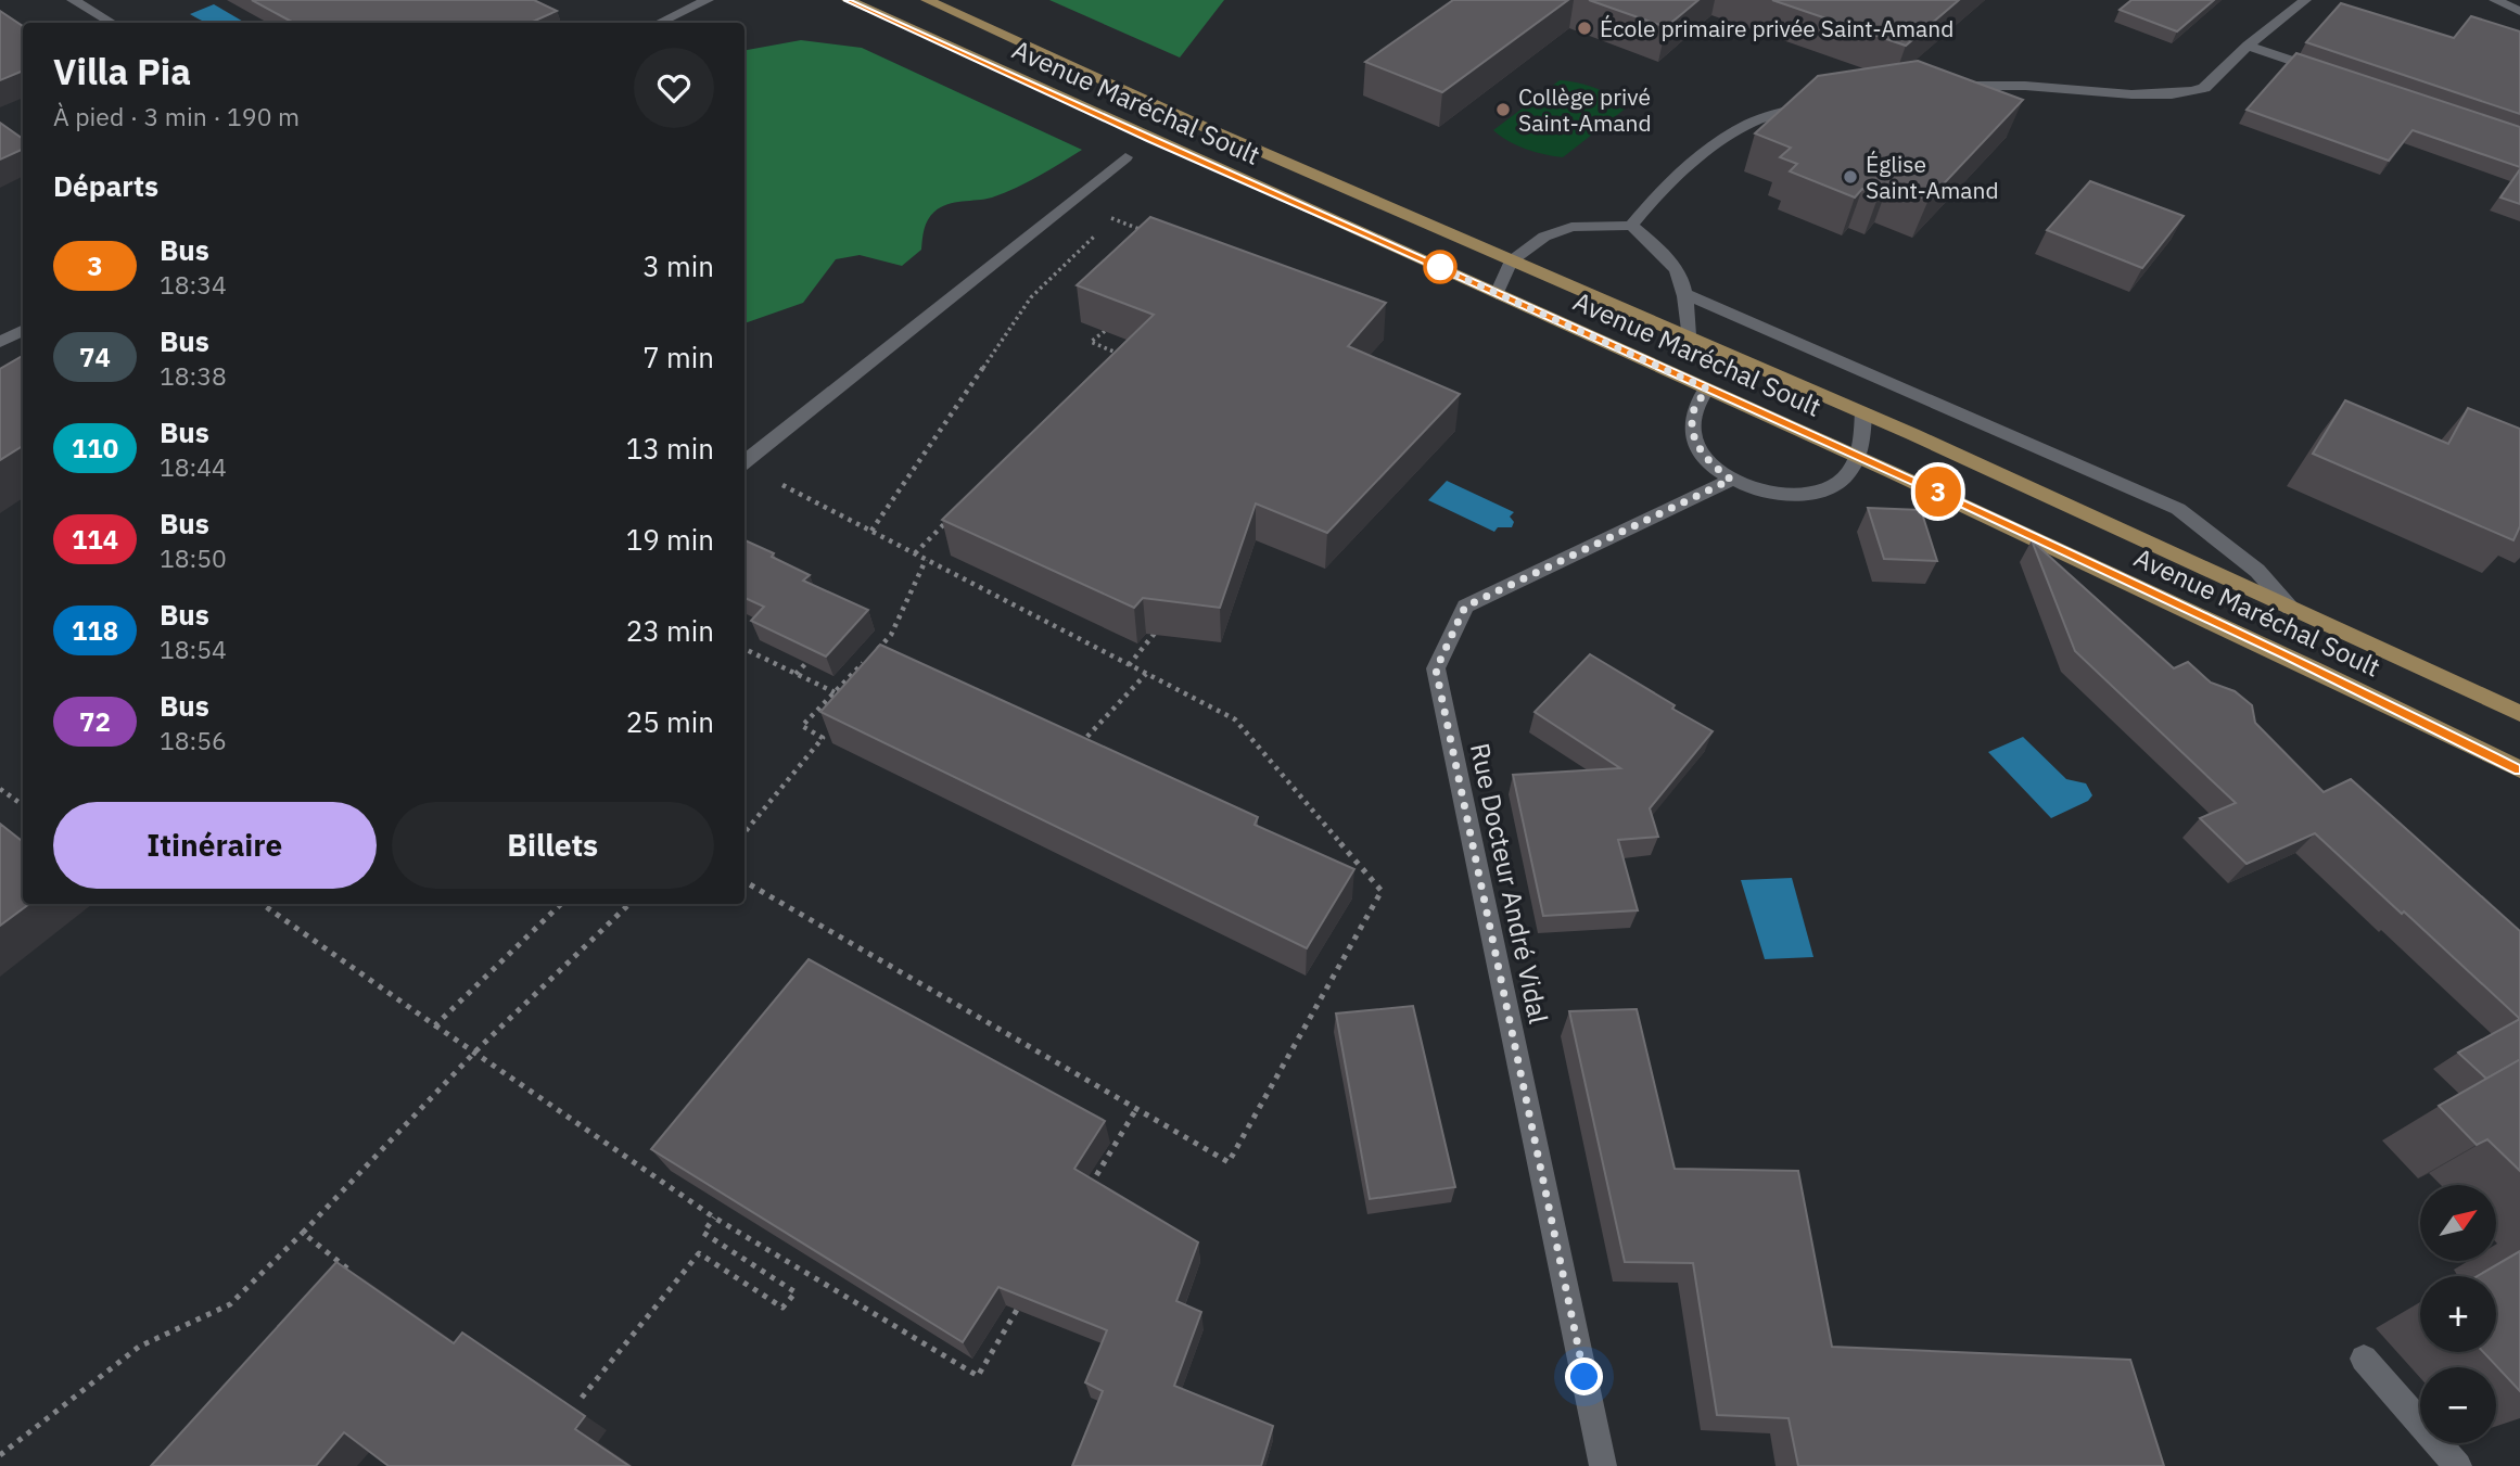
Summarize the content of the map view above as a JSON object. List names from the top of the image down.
{
  "streets": {
    "main road": ["Avenue Maréchal Soult"],
    "street": ["Rue Docteur André Vidal"]
  },
  "places": ["École primaire privée Saint-Amand", "Collège privé Saint-Amand", "Église Saint-Amand"],
  "lines": ["bus line 3"],
  "north": "top right",
  "page": {
    "on_map": "3",
    "heading": [
      ["Villa Pia", "À pied · 3 min · 190 m"],
      "Départs"
    ],
    "list": [
      {
        "mark": "3",
        "name": "Bus",
        "note": "18:34",
        "value": "3 min"
      },
      {
        "mark": "74",
        "name": "Bus",
        "note": "18:38",
        "value": "7 min"
      },
      {
        "mark": "110",
        "name": "Bus",
        "note": "18:44",
        "value": "13 min"
      },
      {
        "mark": "114",
        "name": "Bus",
        "note": "18:50",
        "value": "19 min"
      },
      {
        "mark": "118",
        "name": "Bus",
        "note": "18:54",
        "value": "23 min"
      },
      {
        "mark": "72",
        "name": "Bus",
        "note": "18:56",
        "value": "25 min"
      }
    ],
    "buttons": ["Itinéraire", "Billets"],
    "map_buttons": ["+", "−"]
  }
}
